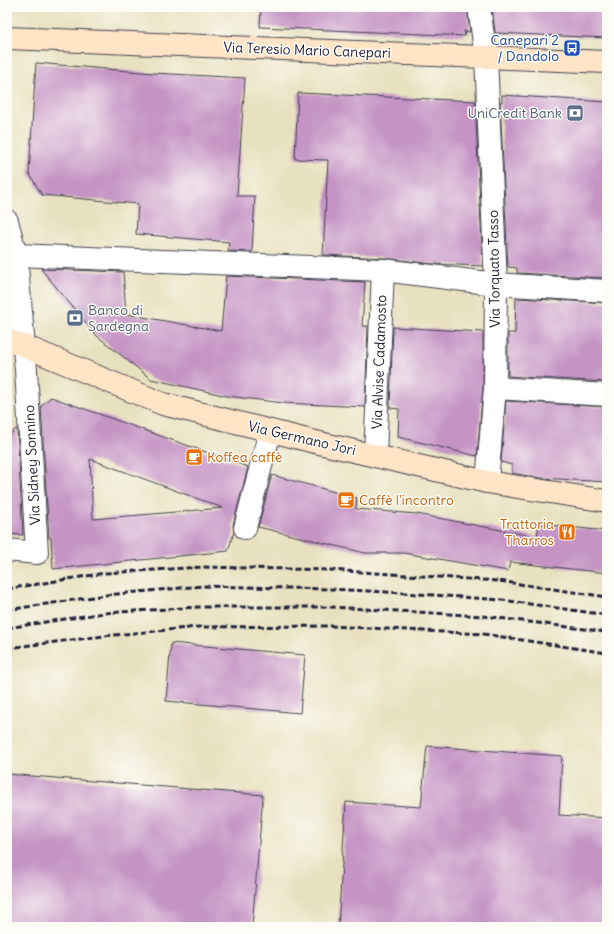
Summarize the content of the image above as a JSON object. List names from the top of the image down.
{
  "streets": {
    "main road": ["Via Teresio Mario Canepari", "Via Germano Jori"],
    "street": ["Via Torquato Tasso", "Via Alvise Cadamosto", "Via Sidney Sonnino"]
  },
  "crossings": [
    ["Via Teresio Mario Canepari", "Via Torquato Tasso"],
    ["Via Torquato Tasso", "Via Germano Jori"],
    ["Via Alvise Cadamosto", "Via Germano Jori"],
    ["Via Germano Jori", "Via Sidney Sonnino"]
  ],
  "places": {
    "bus stop": ["Canepari 2 / Dandolo"],
    "bank": ["UniCredit Bank", "Banco di Sardegna"],
    "cafe": ["Koffea caffè", "Caffè l'incontro"],
    "restaurant": ["Trattoria Tharros"]
  }
}
